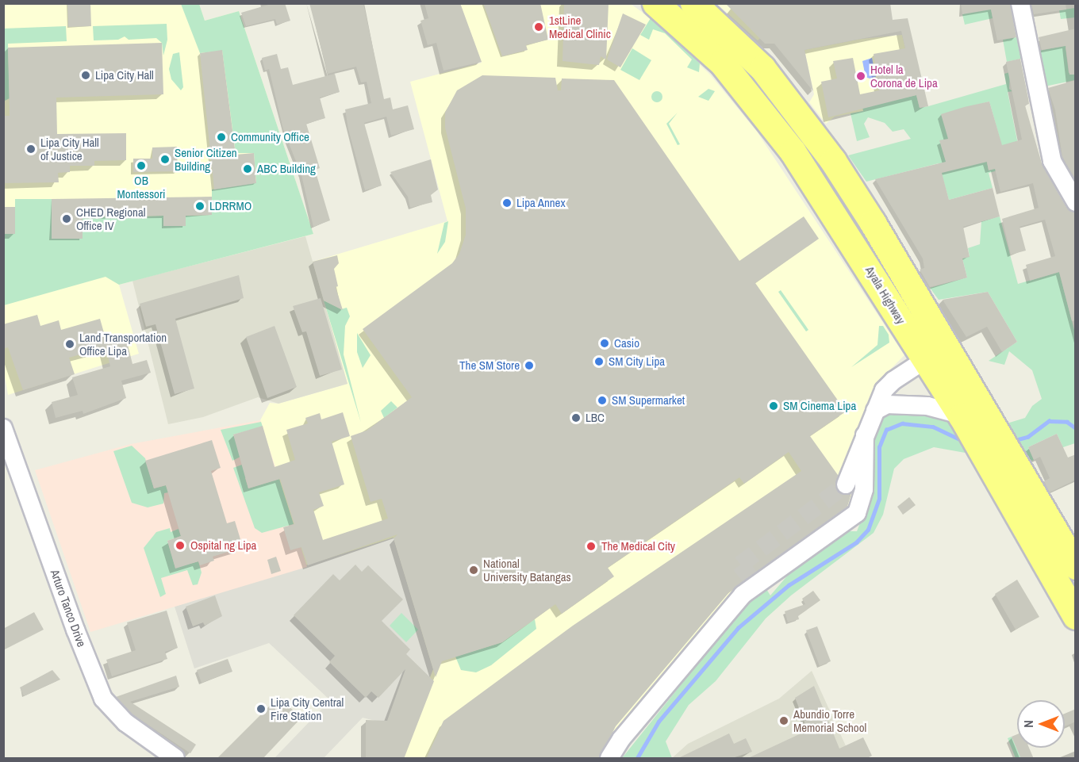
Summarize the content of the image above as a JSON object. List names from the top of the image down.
{
  "streets": {
    "highway": ["Ayala Highway"],
    "street": ["Arturo Tanco Drive"]
  },
  "places": [
    "1stLine Medical Clinic",
    "Lipa City Hall",
    "Hotel la Corona de Lipa",
    "Community Office",
    "Lipa City Hall of Justice",
    "Senior Citizen Building",
    "OB Montessori",
    "ABC Building",
    "Lipa Annex",
    "LDRRMO",
    "CHED Regional Office IV",
    "Casio",
    "Land Transportation Office Lipa",
    "SM City Lipa",
    "The SM Store",
    "SM Supermarket",
    "SM Cinema Lipa",
    "LBC",
    "Ospital ng Lipa",
    "The Medical City",
    "National University Batangas",
    "Lipa City Central Fire Station",
    "Abundio Torre Memorial School"
  ],
  "north": "left"
}
